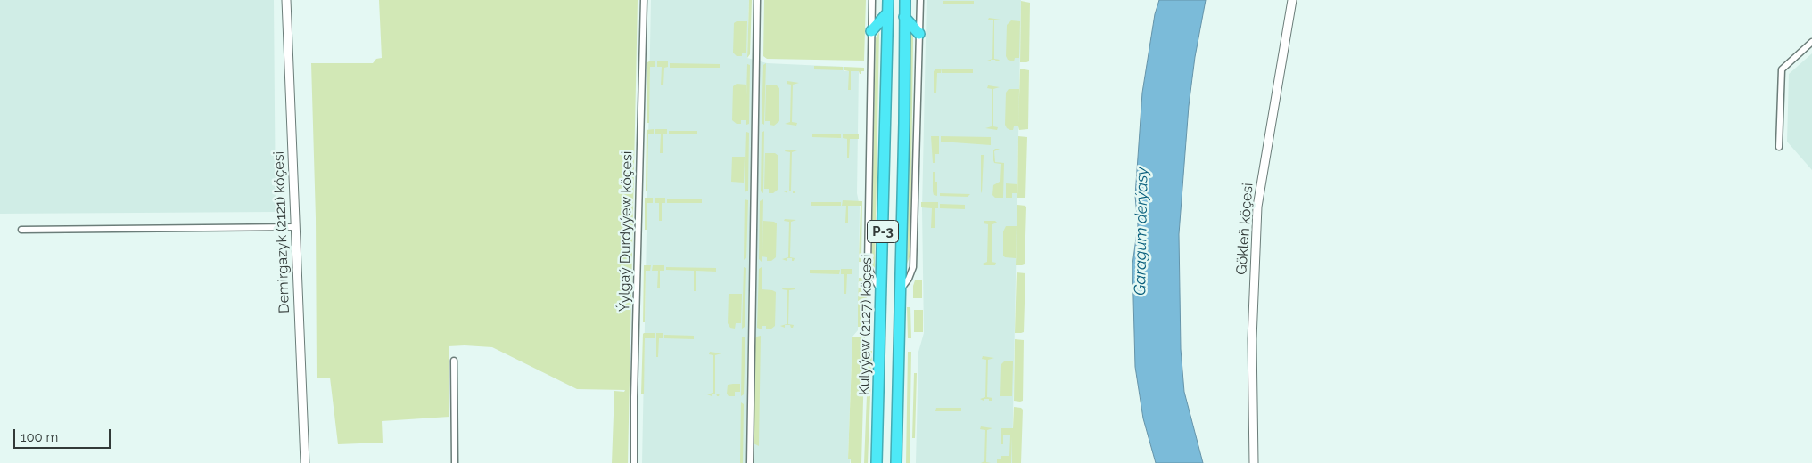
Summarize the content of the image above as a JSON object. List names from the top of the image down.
{
  "streets": {
    "highway": ["P-3", "Kulyýew (2127) köçesi"],
    "street": ["Gökleň köçesi", "Ýylgaý Durdyýew köçesi", "Demirgazyk (2121) köçesi"]
  },
  "water": ["Garagum derýasy"],
  "scale_bar": "100 m"
}
